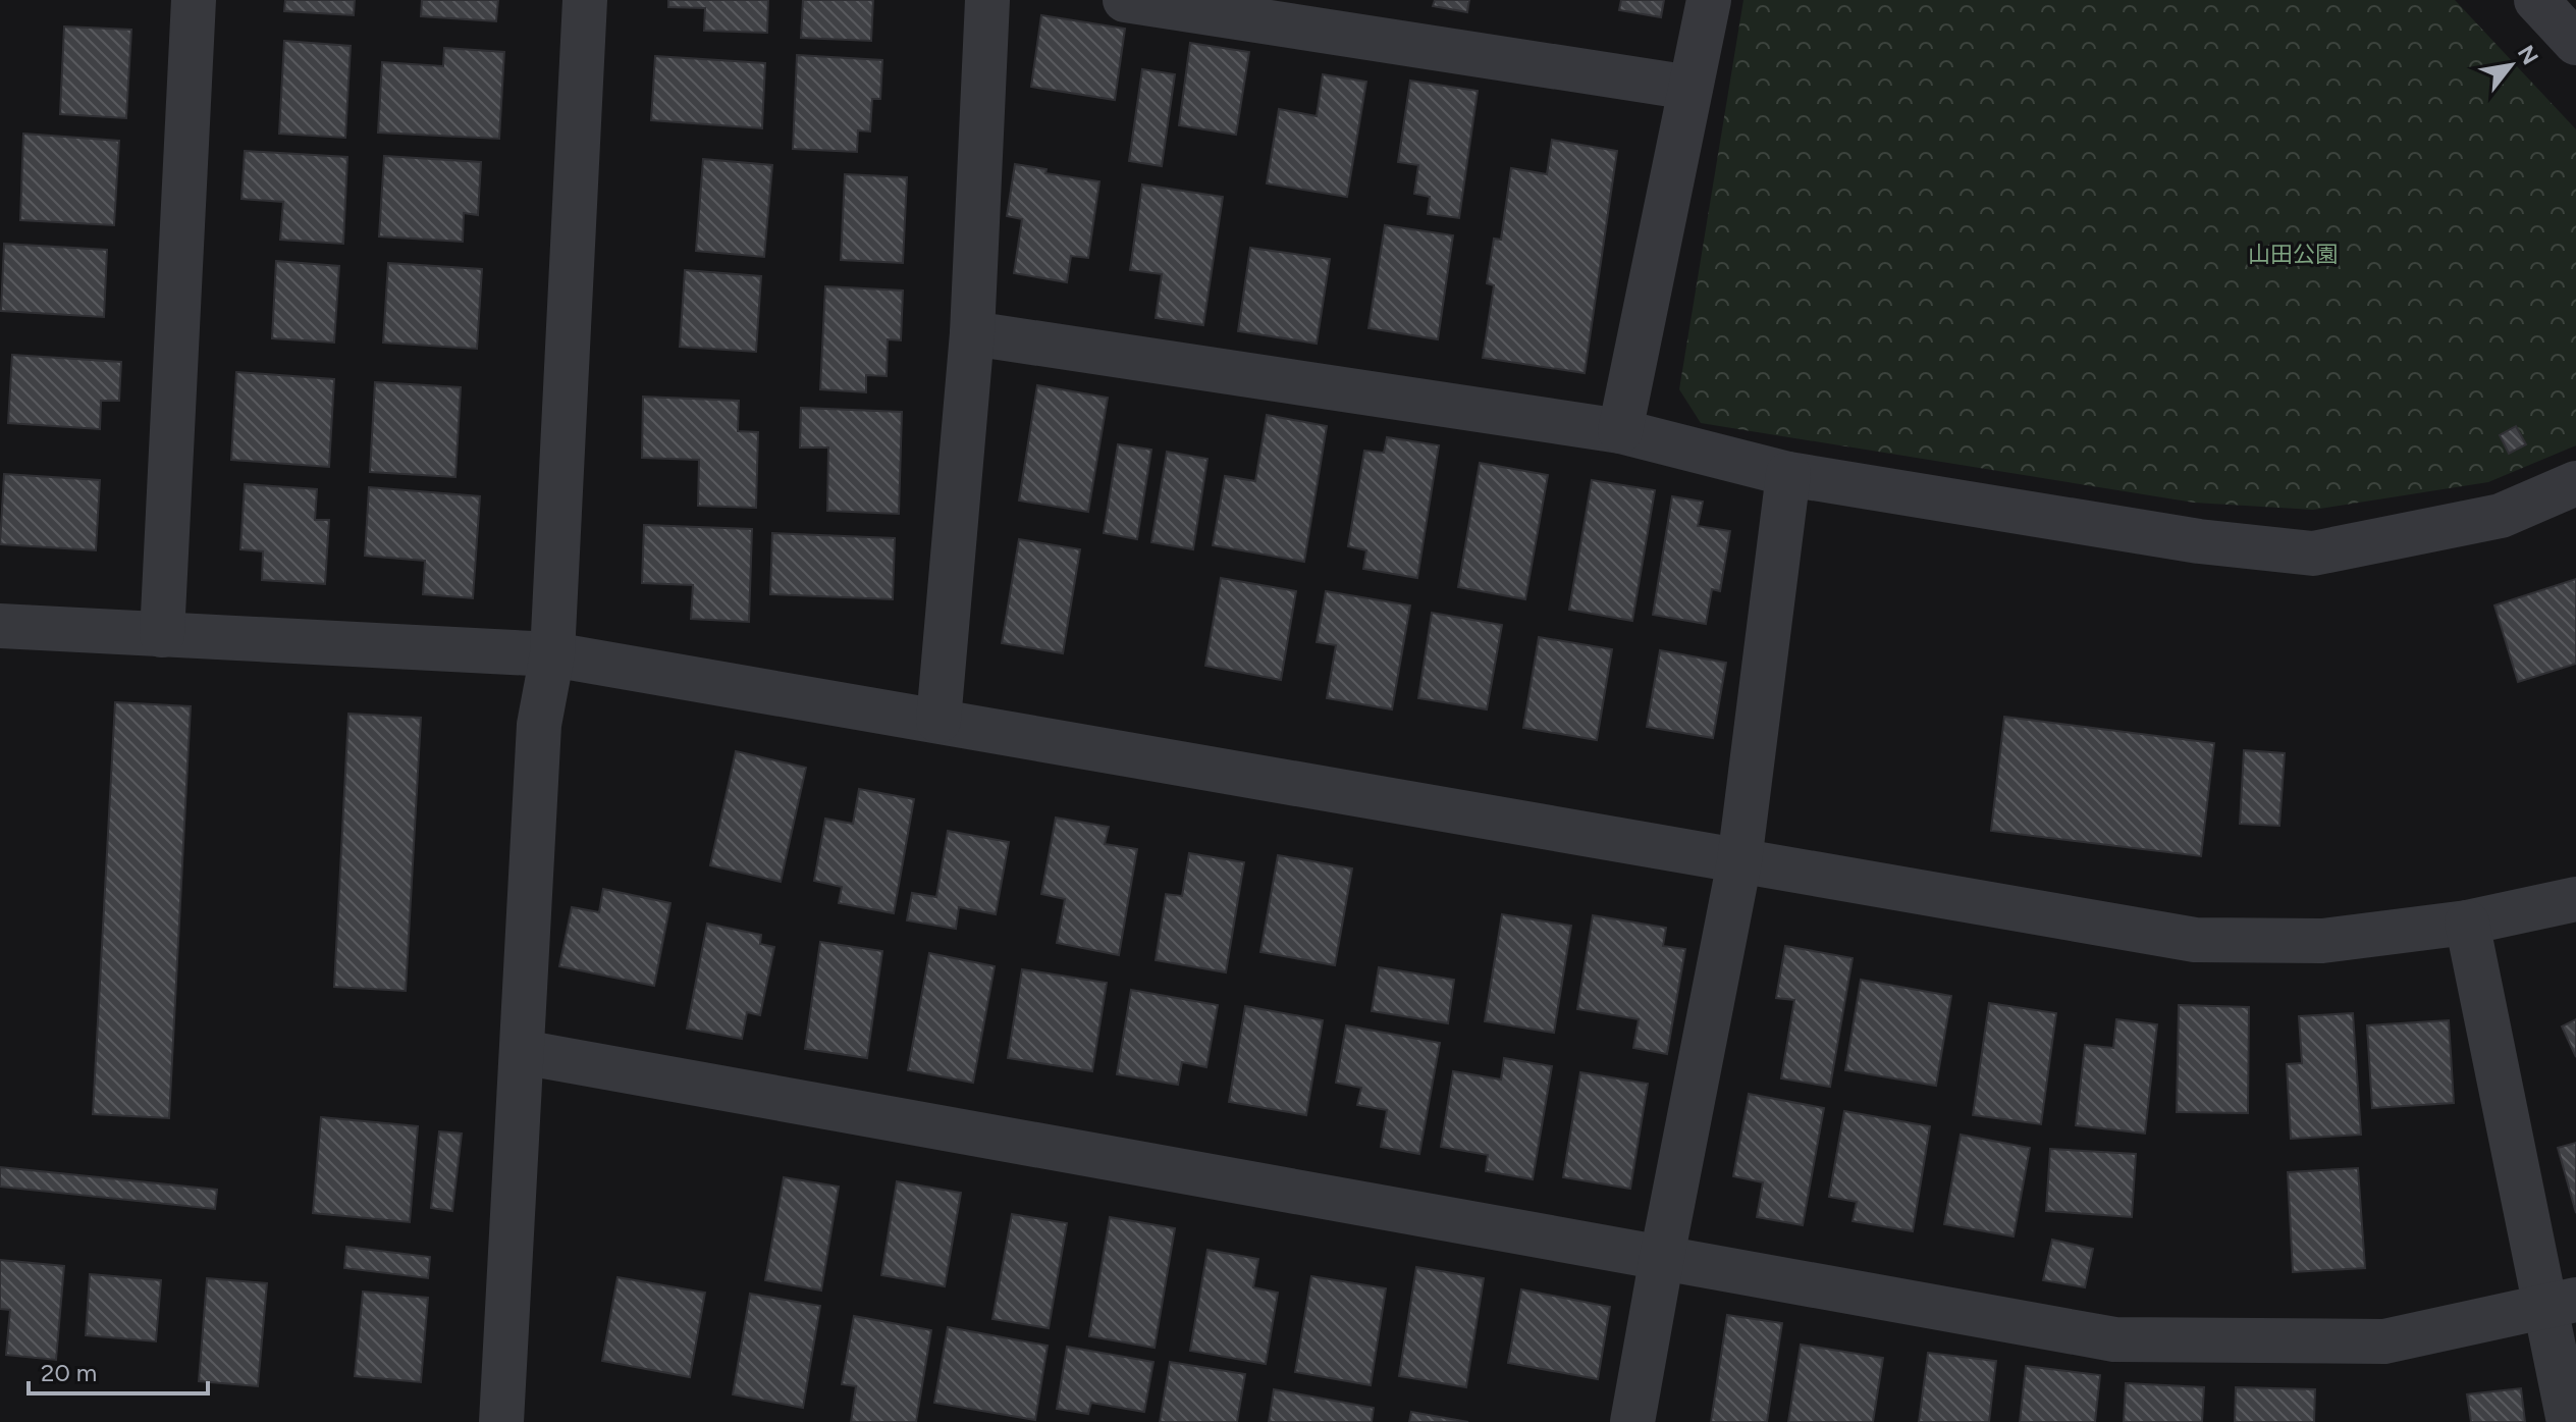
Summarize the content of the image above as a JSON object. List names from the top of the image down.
{
  "parks": ["山田公園"],
  "scale_bar": "20 m",
  "north": "top right"
}
